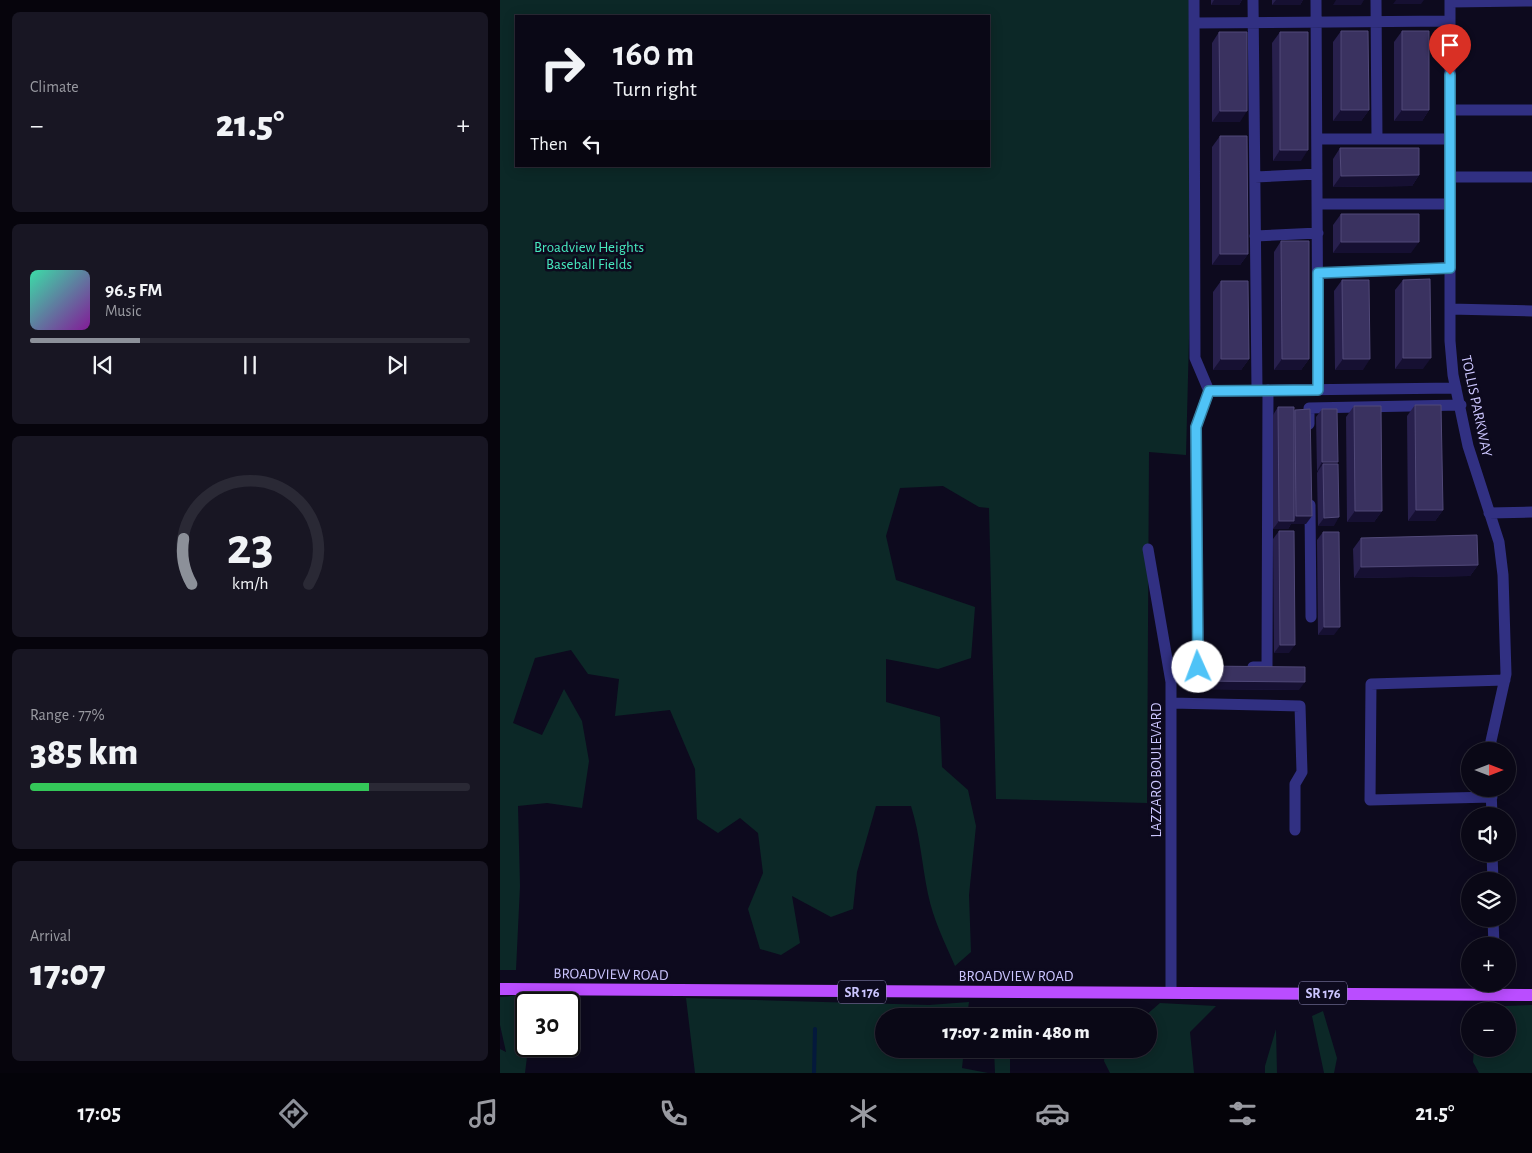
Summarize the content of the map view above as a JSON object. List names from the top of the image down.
{
  "streets": {
    "main road": ["BROADVIEW ROAD", "SR 176"],
    "street": ["TOLLIS PARKWAY", "LAZZARO BOULEVARD"]
  },
  "crossings": [
    ["LAZZARO BOULEVARD", "BROADVIEW ROAD"]
  ],
  "parks": ["Broadview Heights Baseball Fields"],
  "north": "right",
  "page": {
    "tile": [
      "Climate",
      ["Range · 77%", "385 km"],
      ["Arrival", "17:07"]
    ],
    "turn": ["160 m", "Turn right"],
    "heat": ["−", "21.5°", "+"],
    "then": "Then",
    "song": ["96.5 FM", "Music"],
    "map_buttons": ["+", "−"],
    "limit": "30",
    "trip": "17:07 · 2 min · 480 m",
    "tabs": ["17:05", "21.5°"],
    "gauge": ["23", "km/h"]
  }
}
